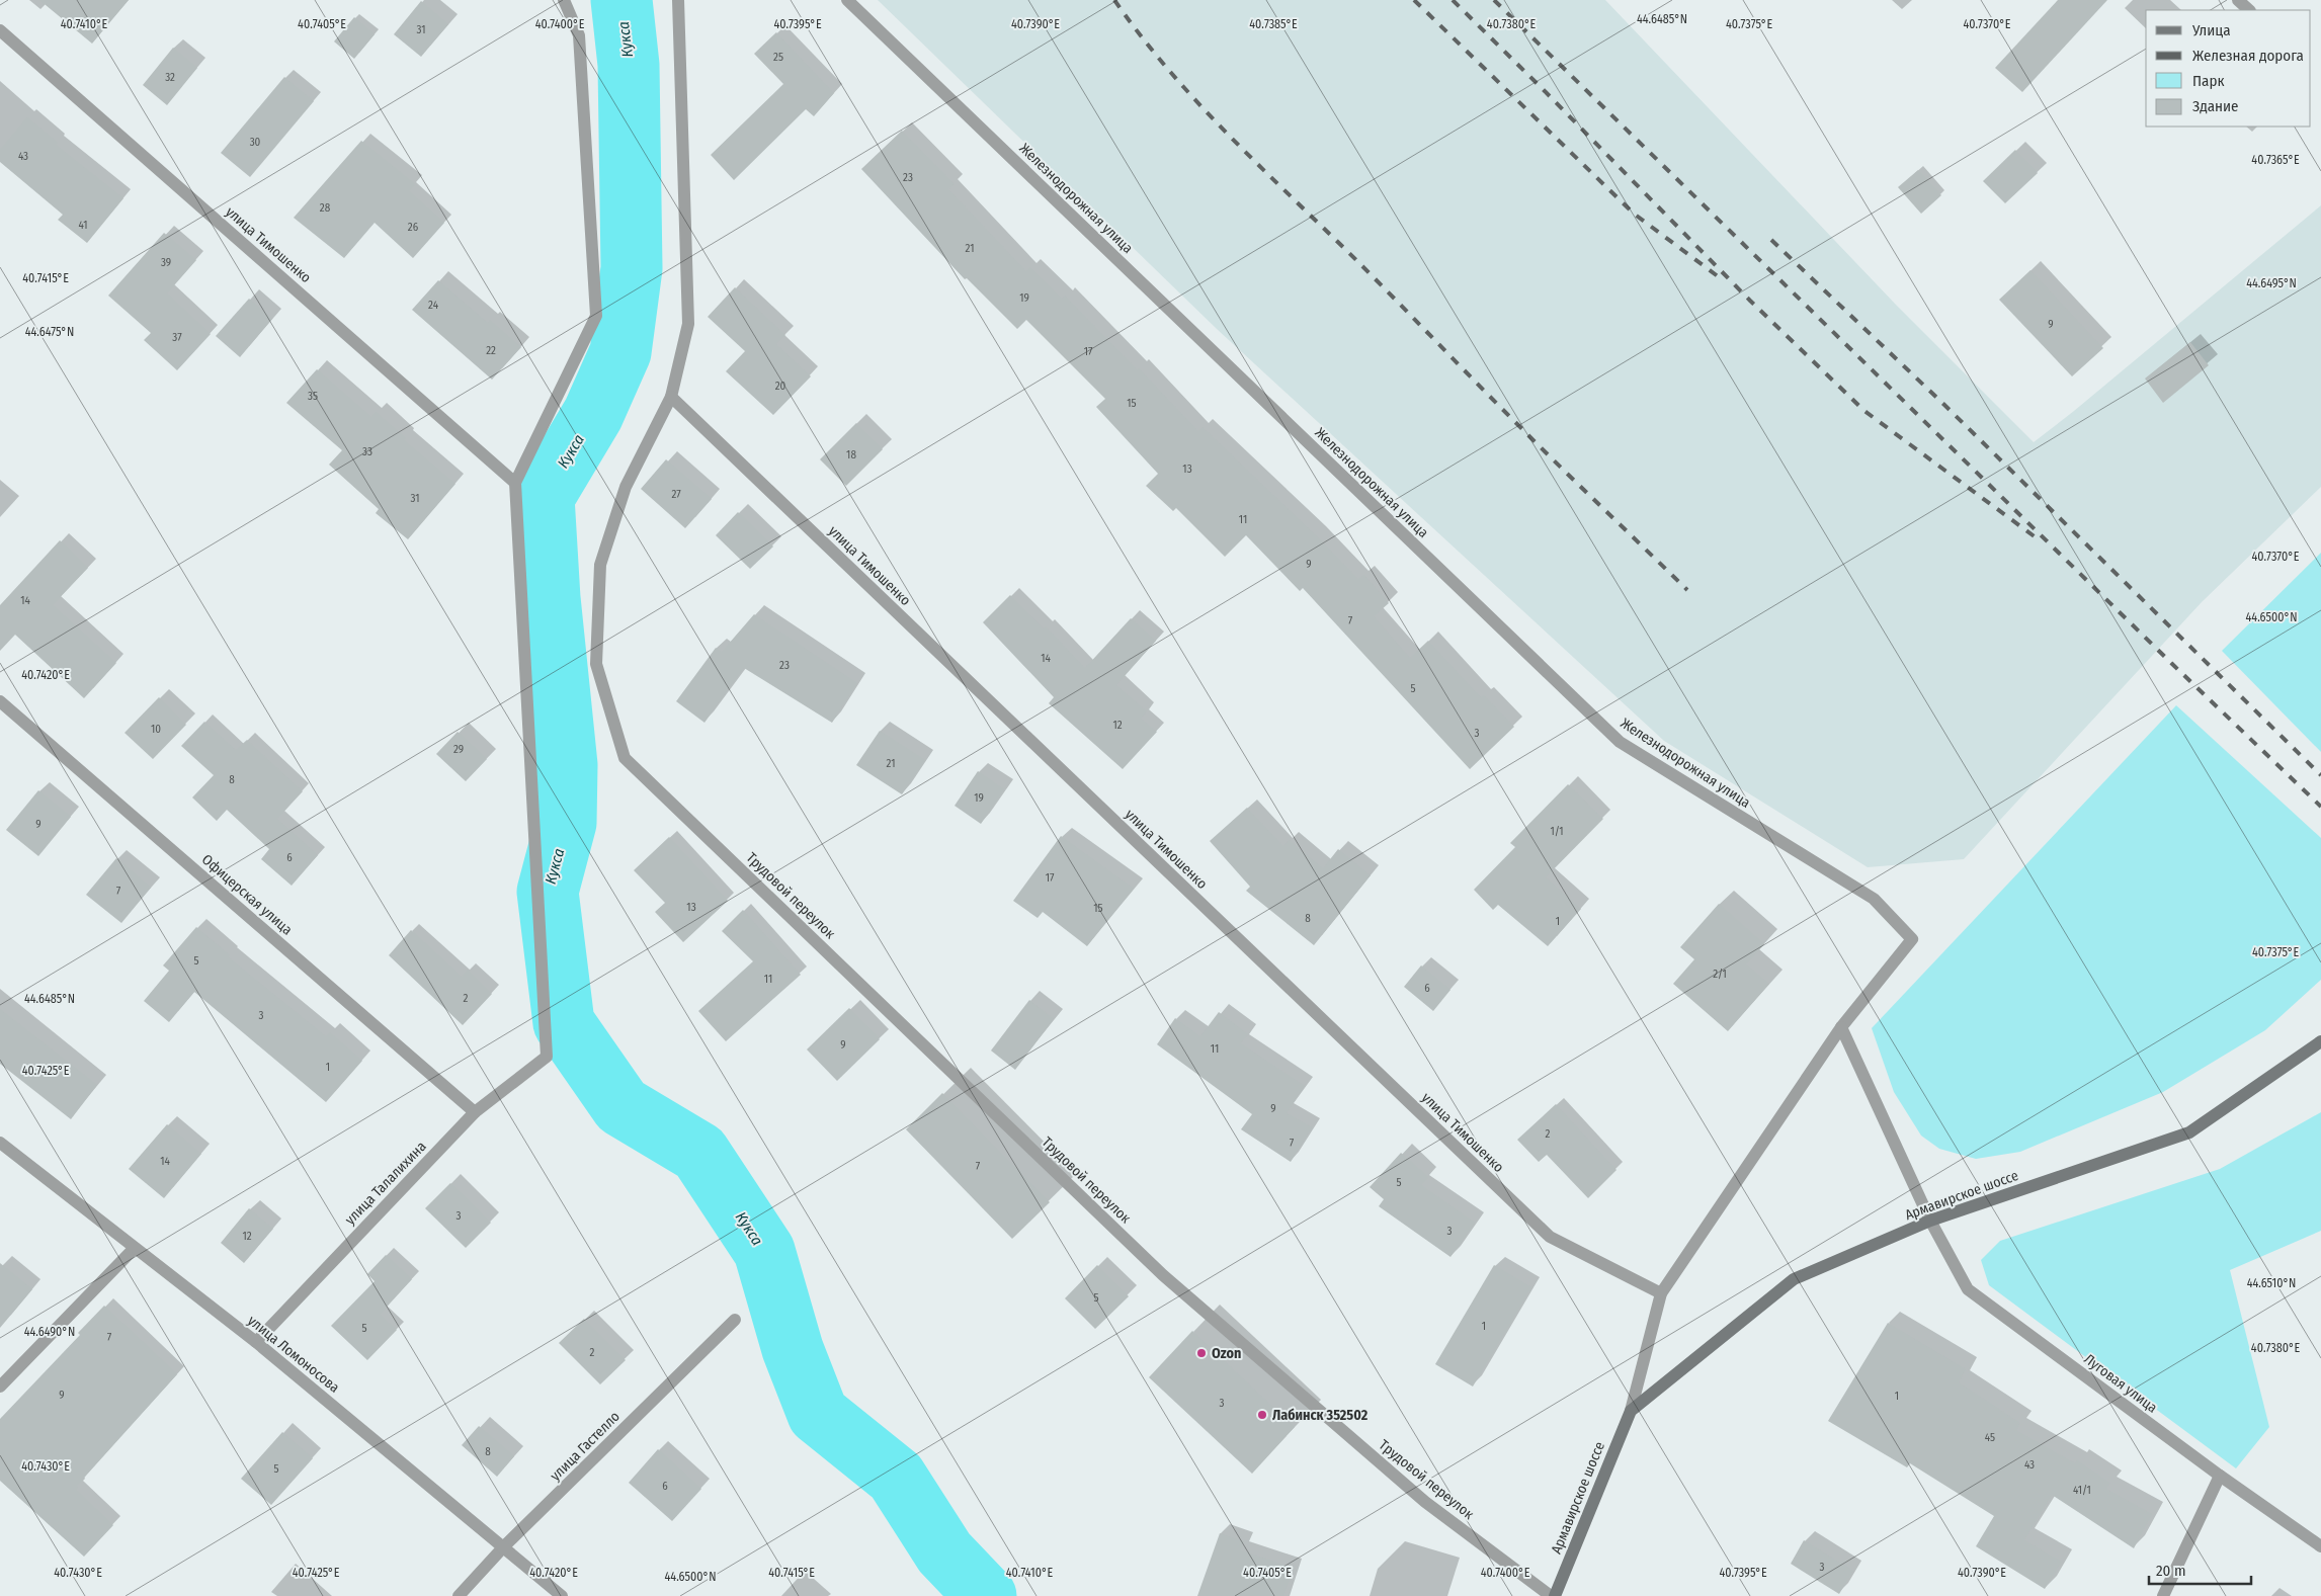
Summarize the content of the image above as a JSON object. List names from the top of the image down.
{
  "streets": {
    "main road": ["Армавирское шоссе"],
    "street": [
      "Железнодорожная улица",
      "улица Тимошенко",
      "Офицерская улица",
      "Трудовой переулок",
      "улица Талалихина",
      "улица Ломоносова",
      "Луговая улица",
      "улица Гастелло"
    ]
  },
  "crossings": [
    ["Железнодорожная улица", "Армавирское шоссе"],
    ["улица Тимошенко", "Трудовой переулок"],
    ["улица Тимошенко", "улица Талалихина"],
    ["улица Тимошенко", "Армавирское шоссе"],
    ["Офицерская улица", "улица Талалихина"],
    ["Трудовой переулок", "Армавирское шоссе"],
    ["улица Талалихина", "улица Ломоносова"],
    ["Армавирское шоссе", "Луговая улица"],
    ["улица Ломоносова", "улица Гастелло"]
  ],
  "water": ["Кукса"],
  "places": ["Ozon", "Лабинск 352502"],
  "house_numbers": [
    "31",
    "25",
    "32",
    "30",
    "43",
    "23",
    "28",
    "41",
    "26",
    "21",
    "39",
    "19",
    "24",
    "9",
    "37",
    "22",
    "17",
    "20",
    "35",
    "15",
    "33",
    "18",
    "13",
    "27",
    "31",
    "11",
    "9",
    "14",
    "7",
    "14",
    "23",
    "5",
    "12",
    "10",
    "3",
    "29",
    "21",
    "8",
    "19",
    "9",
    "1/1",
    "6",
    "17",
    "7",
    "13",
    "15",
    "8",
    "1",
    "5",
    "2/1",
    "11",
    "6",
    "2",
    "3",
    "9",
    "11",
    "1",
    "9",
    "2",
    "7",
    "14",
    "7",
    "5",
    "3",
    "3",
    "12",
    "5",
    "1",
    "5",
    "7",
    "2",
    "9",
    "1",
    "3",
    "45",
    "8",
    "43",
    "5",
    "6",
    "41/1",
    "3"
  ],
  "legend": [
    "Улица",
    "Железная дорога",
    "Парк",
    "Здание"
  ],
  "scale_bar": "20 m",
  "coordinates": [
    "44.6485°N",
    "40.7410°E",
    "40.7400°E",
    "40.7395°E",
    "40.7380°E",
    "40.7375°E",
    "40.7405°E",
    "40.7390°E",
    "40.7385°E",
    "40.7370°E",
    "40.7365°E",
    "40.7415°E",
    "44.6495°N",
    "44.6475°N",
    "44.6500°N",
    "40.7420°E",
    "40.7425°E",
    "44.6510°N",
    "44.6490°N",
    "40.7430°E"
  ]
}
